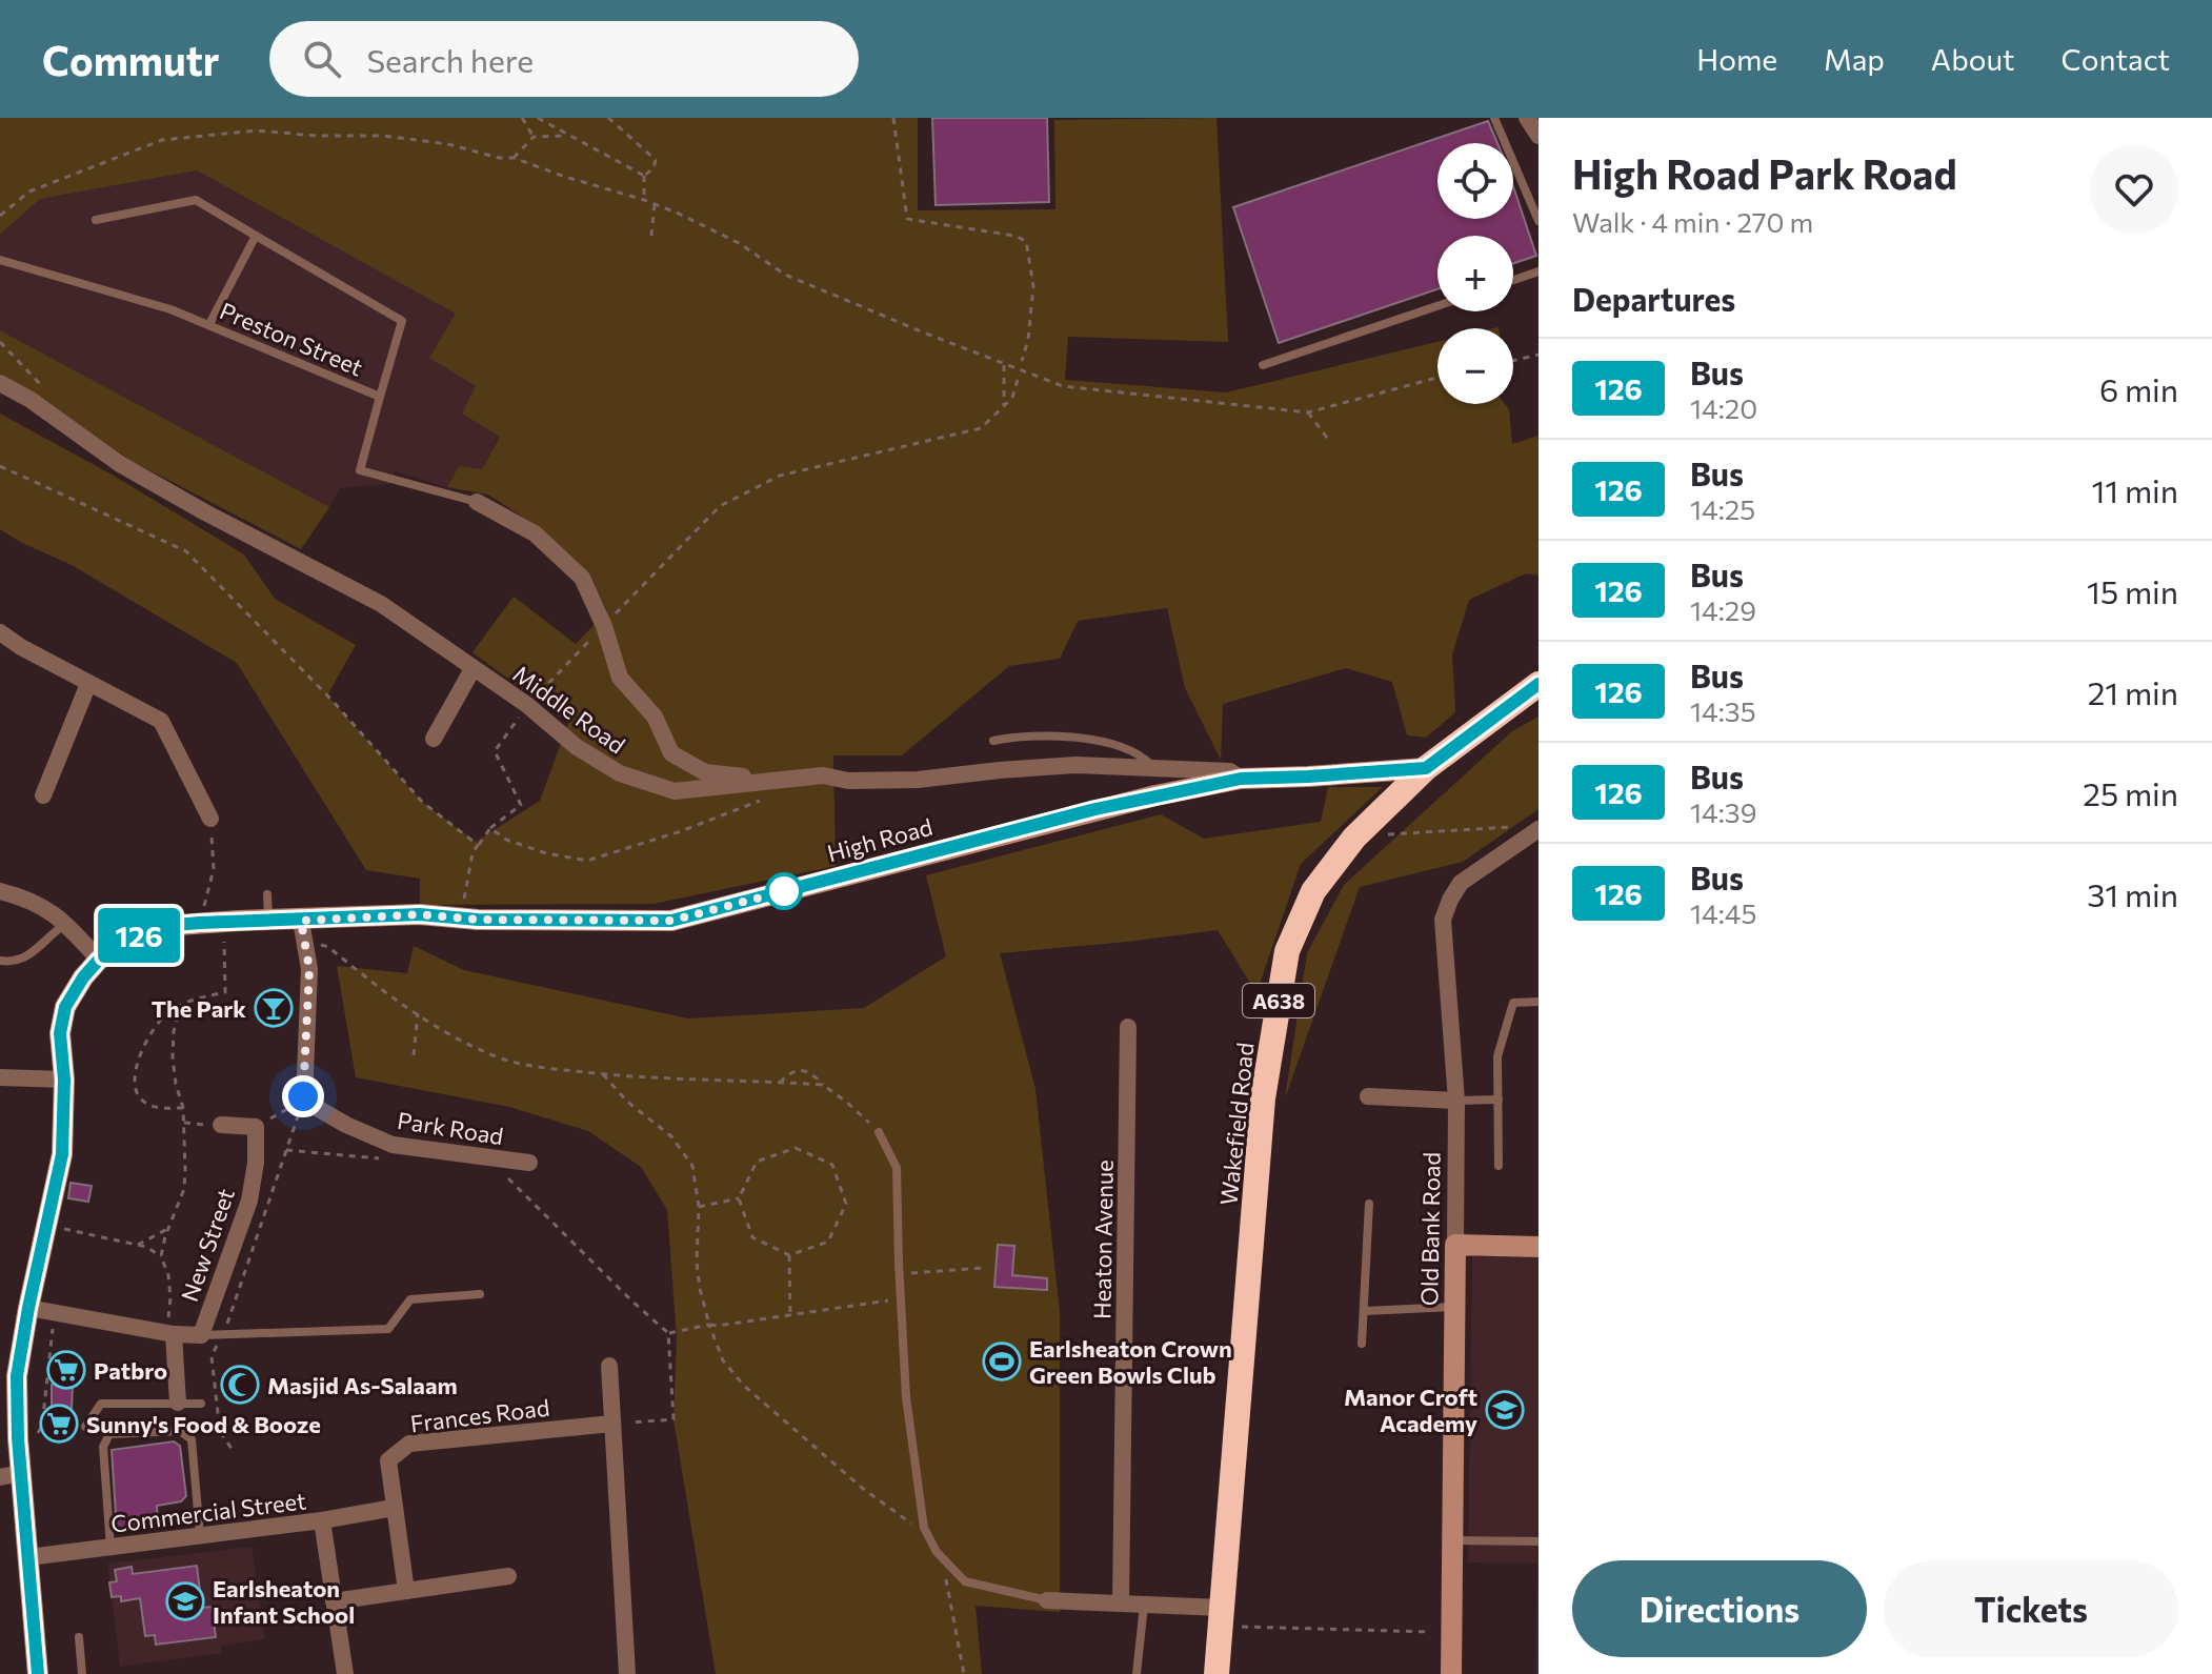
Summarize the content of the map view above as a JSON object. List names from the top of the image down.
{
  "streets": {
    "highway": ["A638", "Wakefield Road"],
    "street": [
      "Middle Road",
      "High Road",
      "Park Road",
      "Old Bank Road",
      "Heaton Avenue",
      "New Street",
      "Frances Road",
      "Commercial Street"
    ],
    "lane": ["Preston Street"]
  },
  "crossings": [
    ["Middle Road", "High Road"],
    ["High Road", "Wakefield Road"],
    ["Frances Road", "Commercial Street"]
  ],
  "places": {
    "bar": ["The Park"],
    "sports": ["Earlsheaton Crown Green Bowls Club"],
    "supermarket": ["Patbro", "Sunny's Food & Booze"],
    "mosque": ["Masjid As-Salaam"],
    "school or university": ["Manor Croft Academy", "Earlsheaton Infant School"]
  },
  "lines": ["bus line 126"],
  "page": {
    "header": "Commutr",
    "search": "Search here",
    "nav": [
      "Home",
      "Map",
      "About",
      "Contact"
    ],
    "on_map": "126",
    "heading": [
      ["High Road Park Road", "Walk · 4 min · 270 m"],
      "Departures"
    ],
    "map_buttons": ["+", "−"],
    "list": [
      {
        "mark": "126",
        "name": "Bus",
        "note": "14:20",
        "value": "6 min"
      },
      {
        "mark": "126",
        "name": "Bus",
        "note": "14:25",
        "value": "11 min"
      },
      {
        "mark": "126",
        "name": "Bus",
        "note": "14:29",
        "value": "15 min"
      },
      {
        "mark": "126",
        "name": "Bus",
        "note": "14:35",
        "value": "21 min"
      },
      {
        "mark": "126",
        "name": "Bus",
        "note": "14:39",
        "value": "25 min"
      },
      {
        "mark": "126",
        "name": "Bus",
        "note": "14:45",
        "value": "31 min"
      }
    ],
    "buttons": ["Directions", "Tickets"]
  }
}
